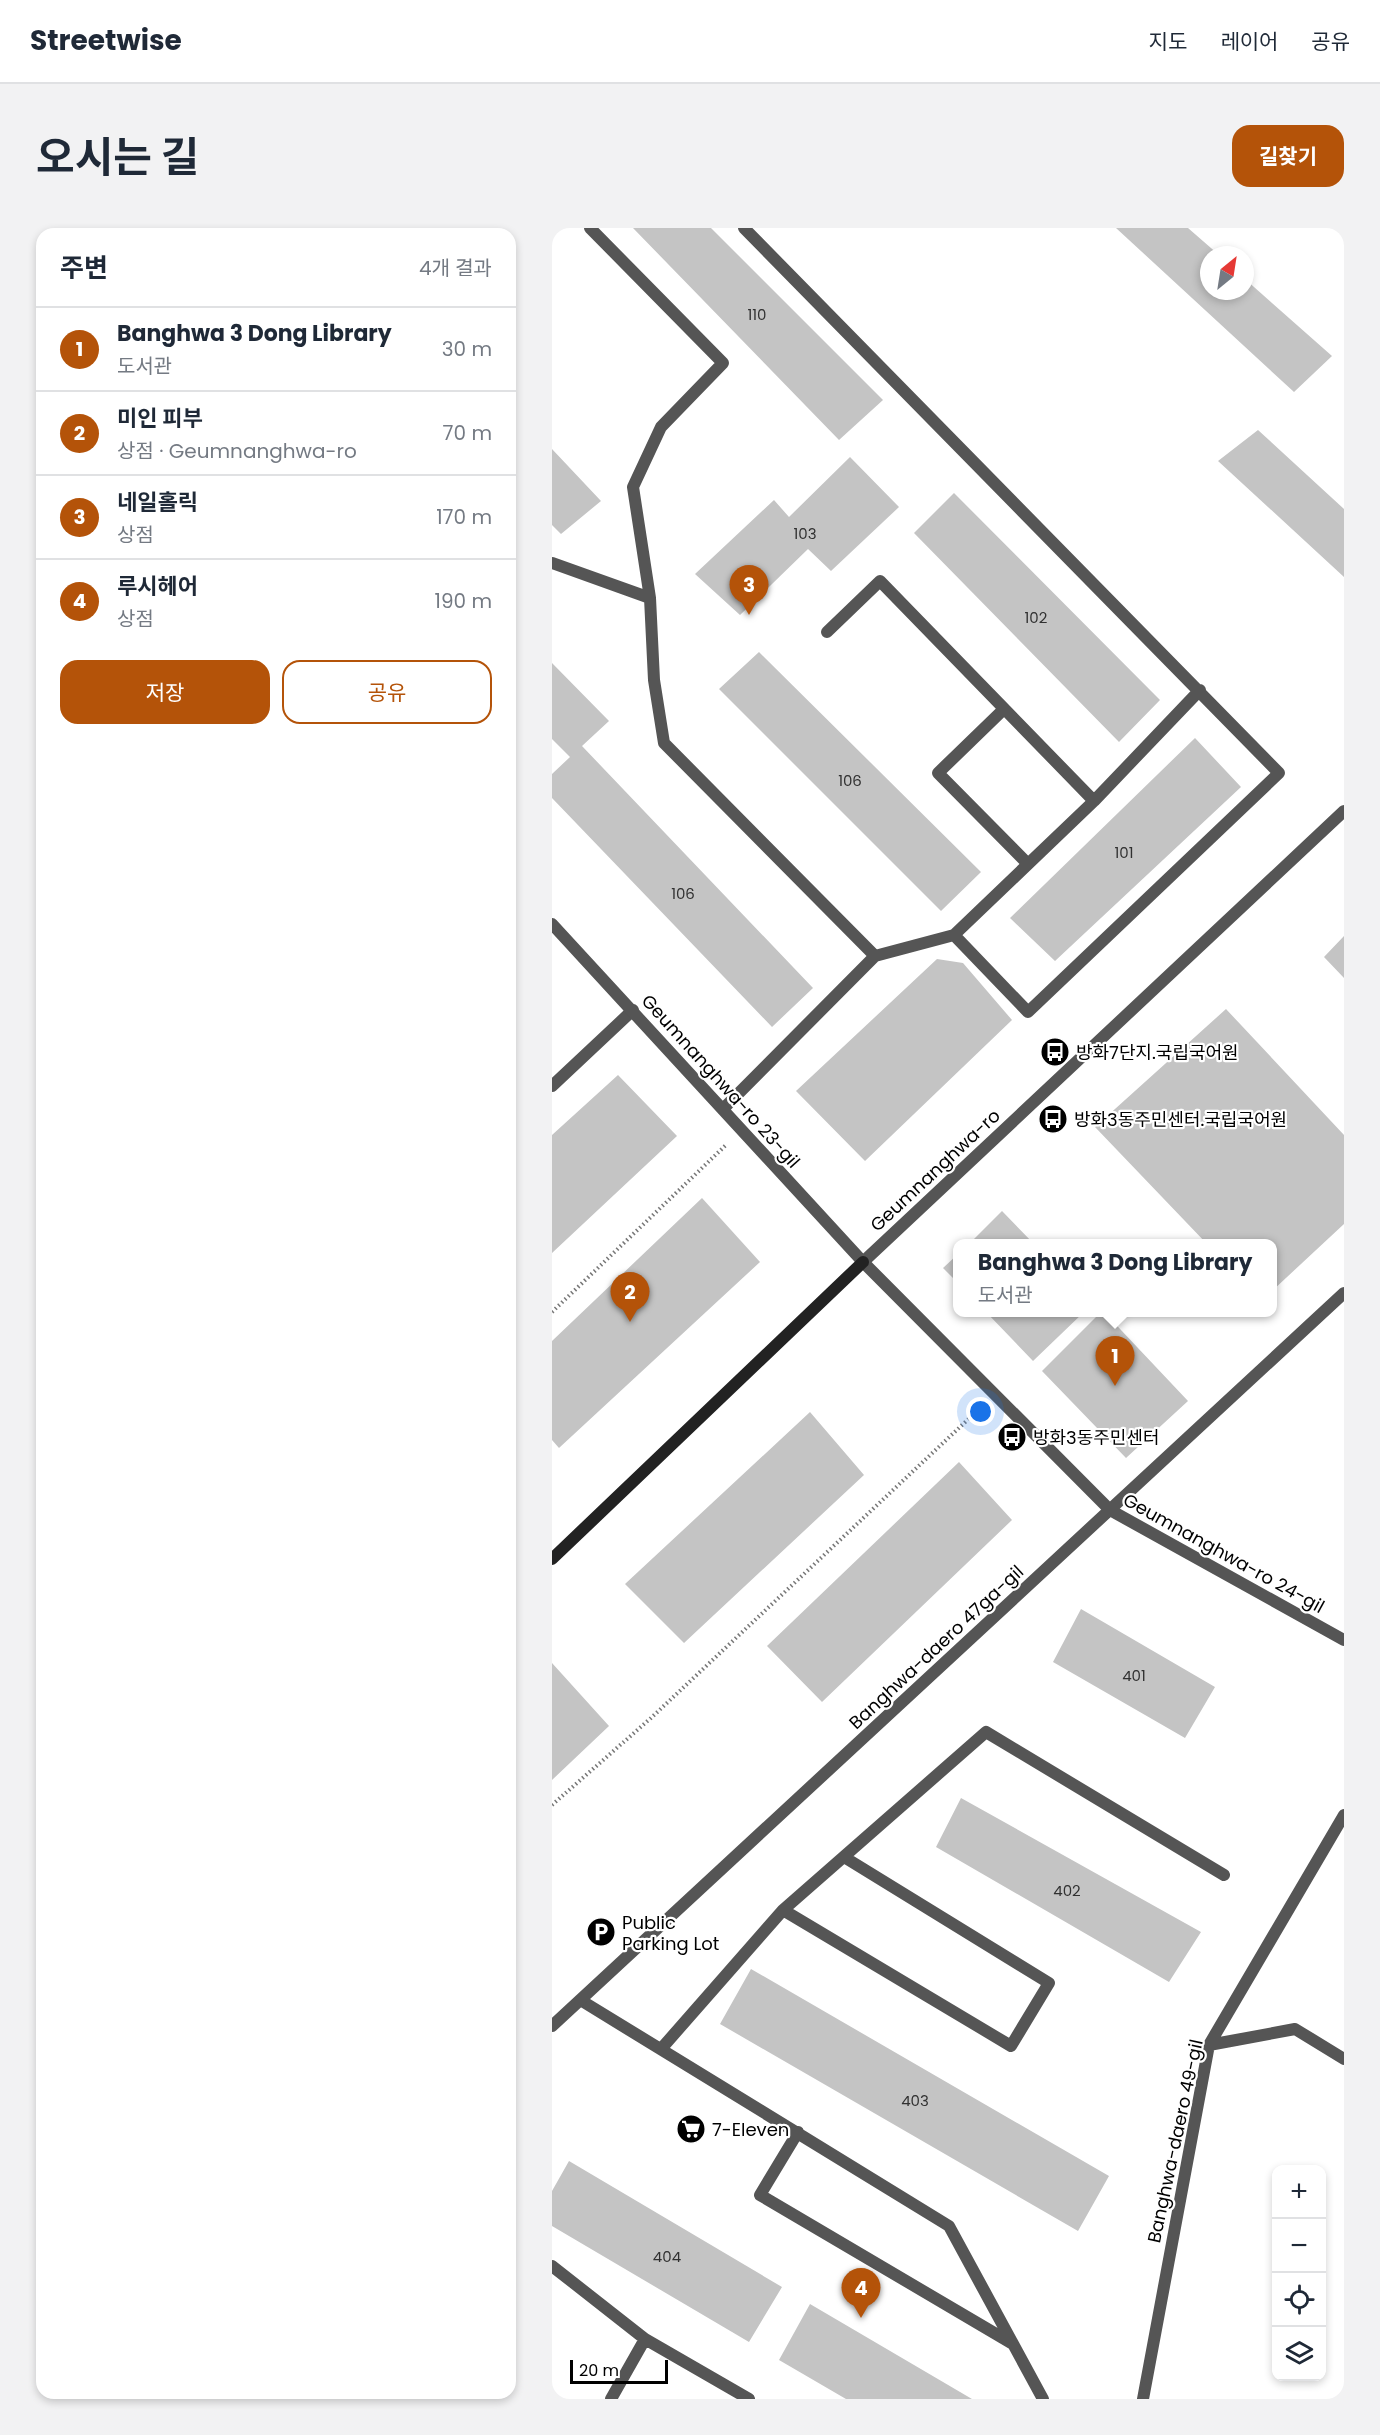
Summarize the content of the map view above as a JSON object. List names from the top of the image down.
{
  "streets": {
    "main road": ["Geumnanghwa-ro"],
    "street": [
      "Geumnanghwa-ro 23-gil",
      "Geumnanghwa-ro 24-gil",
      "Banghwa-daero 47ga-gil",
      "Banghwa-daero 49-gil"
    ]
  },
  "crossings": [
    ["Geumnanghwa-ro 23-gil", "Geumnanghwa-ro"],
    ["Geumnanghwa-ro 23-gil", "Geumnanghwa-ro 24-gil"],
    ["Geumnanghwa-ro", "Geumnanghwa-ro 24-gil"],
    ["Geumnanghwa-ro 24-gil", "Banghwa-daero 47ga-gil"]
  ],
  "places": {
    "bus stop": ["방화7단지.국립국어원", "방화3동주민센터.국립국어원", "방화3동주민센터"],
    "parking": ["Public Parking Lot"],
    "supermarket": ["7-Eleven"]
  },
  "house_numbers": [
    "110",
    "103",
    "102",
    "106",
    "101",
    "106",
    "401",
    "402",
    "403",
    "404"
  ],
  "scale_bar": "20 m",
  "north": "top right",
  "page": {
    "header": "Streetwise",
    "nav": ["지도", "레이어", "공유"],
    "title": "오시는 길",
    "buttons": [
      "길찾기",
      ["저장", "공유"]
    ],
    "heading": ["주변", "4개 결과"],
    "list": [
      {
        "mark": "1",
        "name": "Banghwa 3 Dong Library",
        "note": "도서관",
        "value": "30 m"
      },
      {
        "mark": "2",
        "name": "미인 피부",
        "note": "상점 · Geumnanghwa-ro",
        "value": "70 m"
      },
      {
        "mark": "3",
        "name": "네일홀릭",
        "note": "상점",
        "value": "170 m"
      },
      {
        "mark": "4",
        "name": "루시헤어",
        "note": "상점",
        "value": "190 m"
      }
    ],
    "pins": [
      "3",
      "2",
      "1",
      "4"
    ],
    "popup": ["Banghwa 3 Dong Library", "도서관"],
    "map_buttons": ["+", "−"],
    "scale": "20 m"
  }
}
